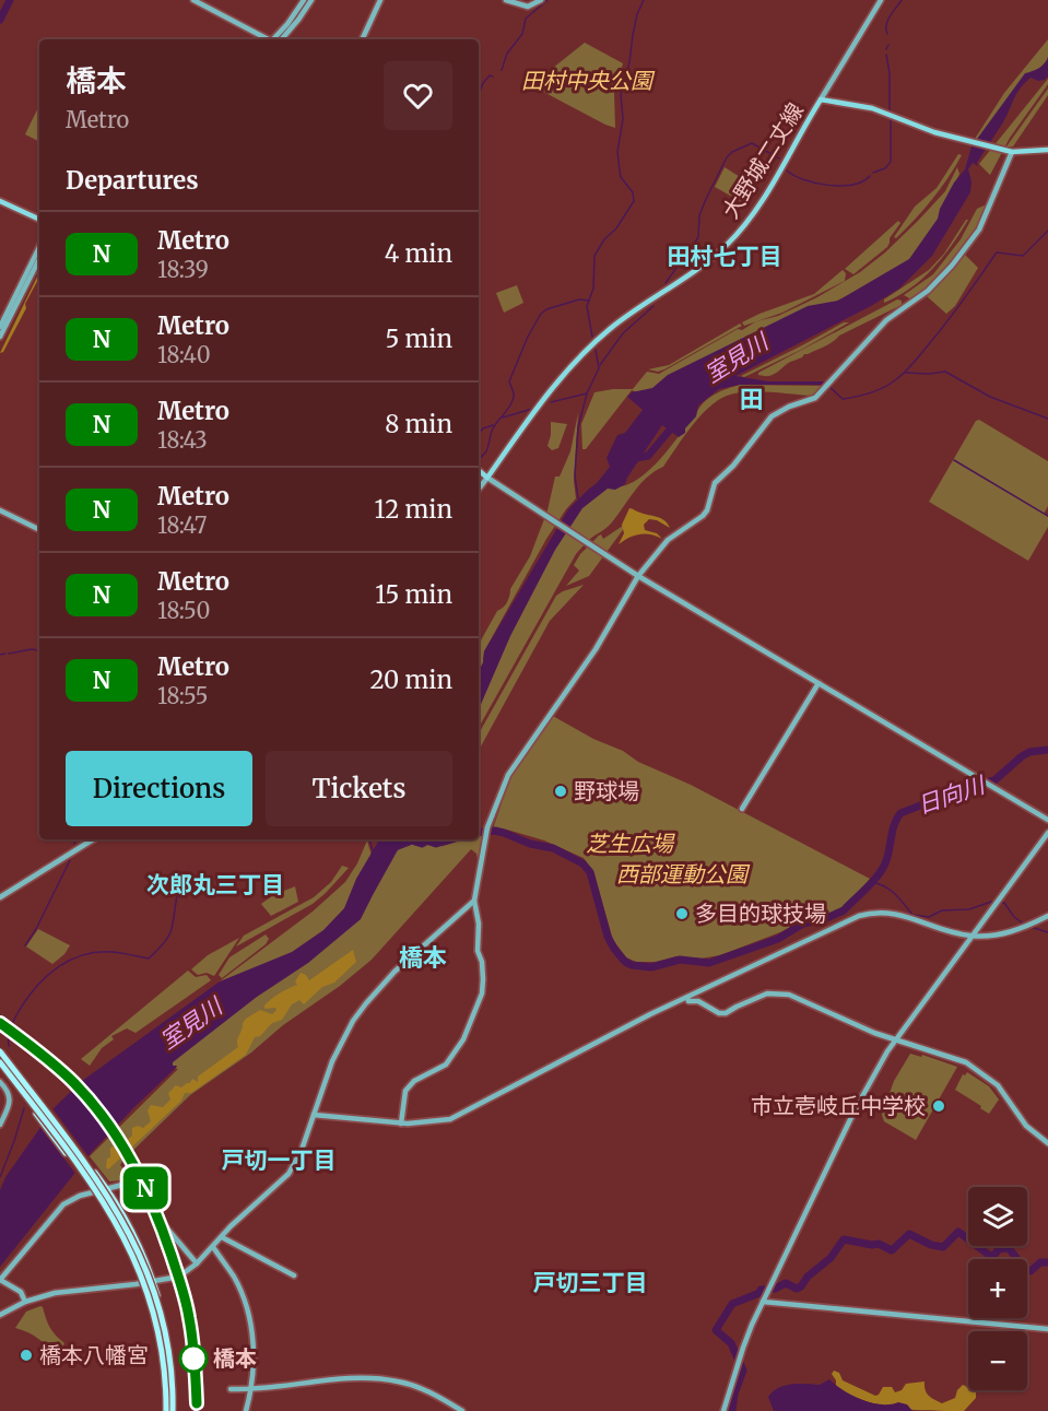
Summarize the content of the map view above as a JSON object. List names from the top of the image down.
{
  "streets": {
    "main road": ["大野城二丈線"]
  },
  "districts": [
    "田村七丁目",
    "田",
    "次郎丸三丁目",
    "橋本",
    "戸切一丁目",
    "戸切三丁目"
  ],
  "water": ["室見川", "日向川"],
  "parks": ["田村中央公園", "芝生広場", "西部運動公園"],
  "places": [
    "野球場",
    "多目的球技場",
    "市立壱岐丘中学校",
    "橋本八幡宮",
    "橋本"
  ],
  "lines": ["metro line N"],
  "page": {
    "on_map": "N",
    "heading": [
      ["橋本", "Metro"],
      "Departures"
    ],
    "list": [
      {
        "mark": "N",
        "name": "Metro",
        "note": "18:39",
        "value": "4 min"
      },
      {
        "mark": "N",
        "name": "Metro",
        "note": "18:40",
        "value": "5 min"
      },
      {
        "mark": "N",
        "name": "Metro",
        "note": "18:43",
        "value": "8 min"
      },
      {
        "mark": "N",
        "name": "Metro",
        "note": "18:47",
        "value": "12 min"
      },
      {
        "mark": "N",
        "name": "Metro",
        "note": "18:50",
        "value": "15 min"
      },
      {
        "mark": "N",
        "name": "Metro",
        "note": "18:55",
        "value": "20 min"
      }
    ],
    "buttons": ["Directions", "Tickets"],
    "map_buttons": ["+", "−"]
  }
}
